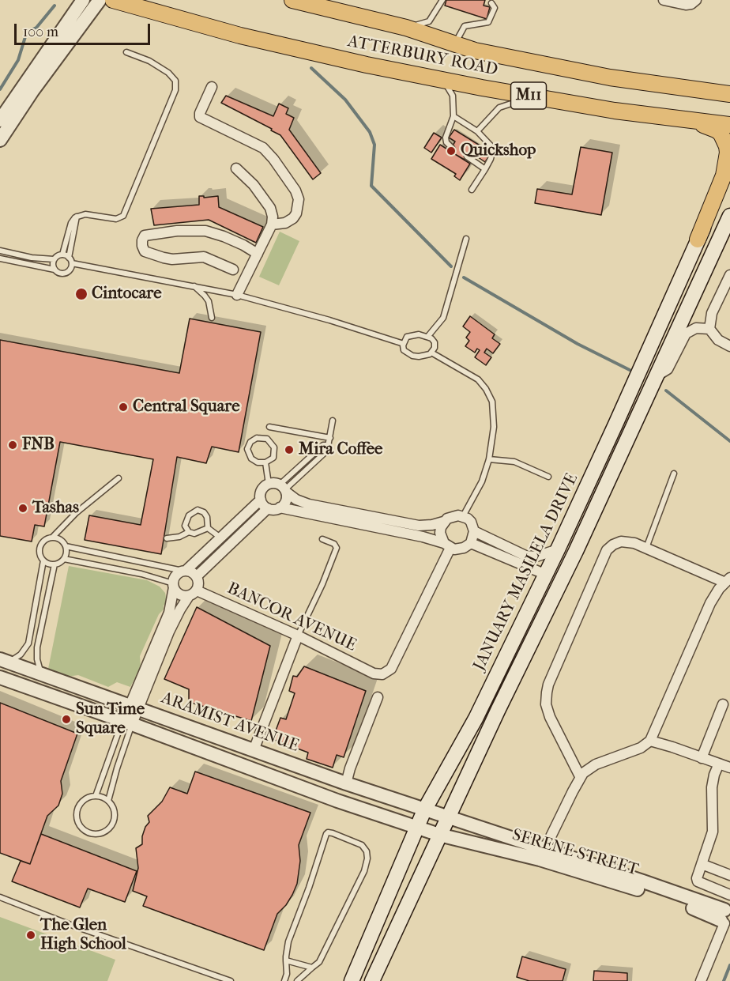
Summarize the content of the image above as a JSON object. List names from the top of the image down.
{
  "streets": {
    "main road": ["ATTERBURY ROAD", "M11", "JANUARY MASILELA DRIVE"],
    "street": ["BANCOR AVENUE", "ARAMIST AVENUE", "SERENE STREET"]
  },
  "crossings": [
    ["JANUARY MASILELA DRIVE", "ARAMIST AVENUE"],
    ["JANUARY MASILELA DRIVE", "SERENE STREET"],
    ["ARAMIST AVENUE", "SERENE STREET"]
  ],
  "places": [
    "Quickshop",
    "Cintocare",
    "Central Square",
    "FNB",
    "Mira Coffee",
    "Tashas",
    "Sun Time Square",
    "The Glen High School"
  ],
  "scale_bar": "100 m"
}
